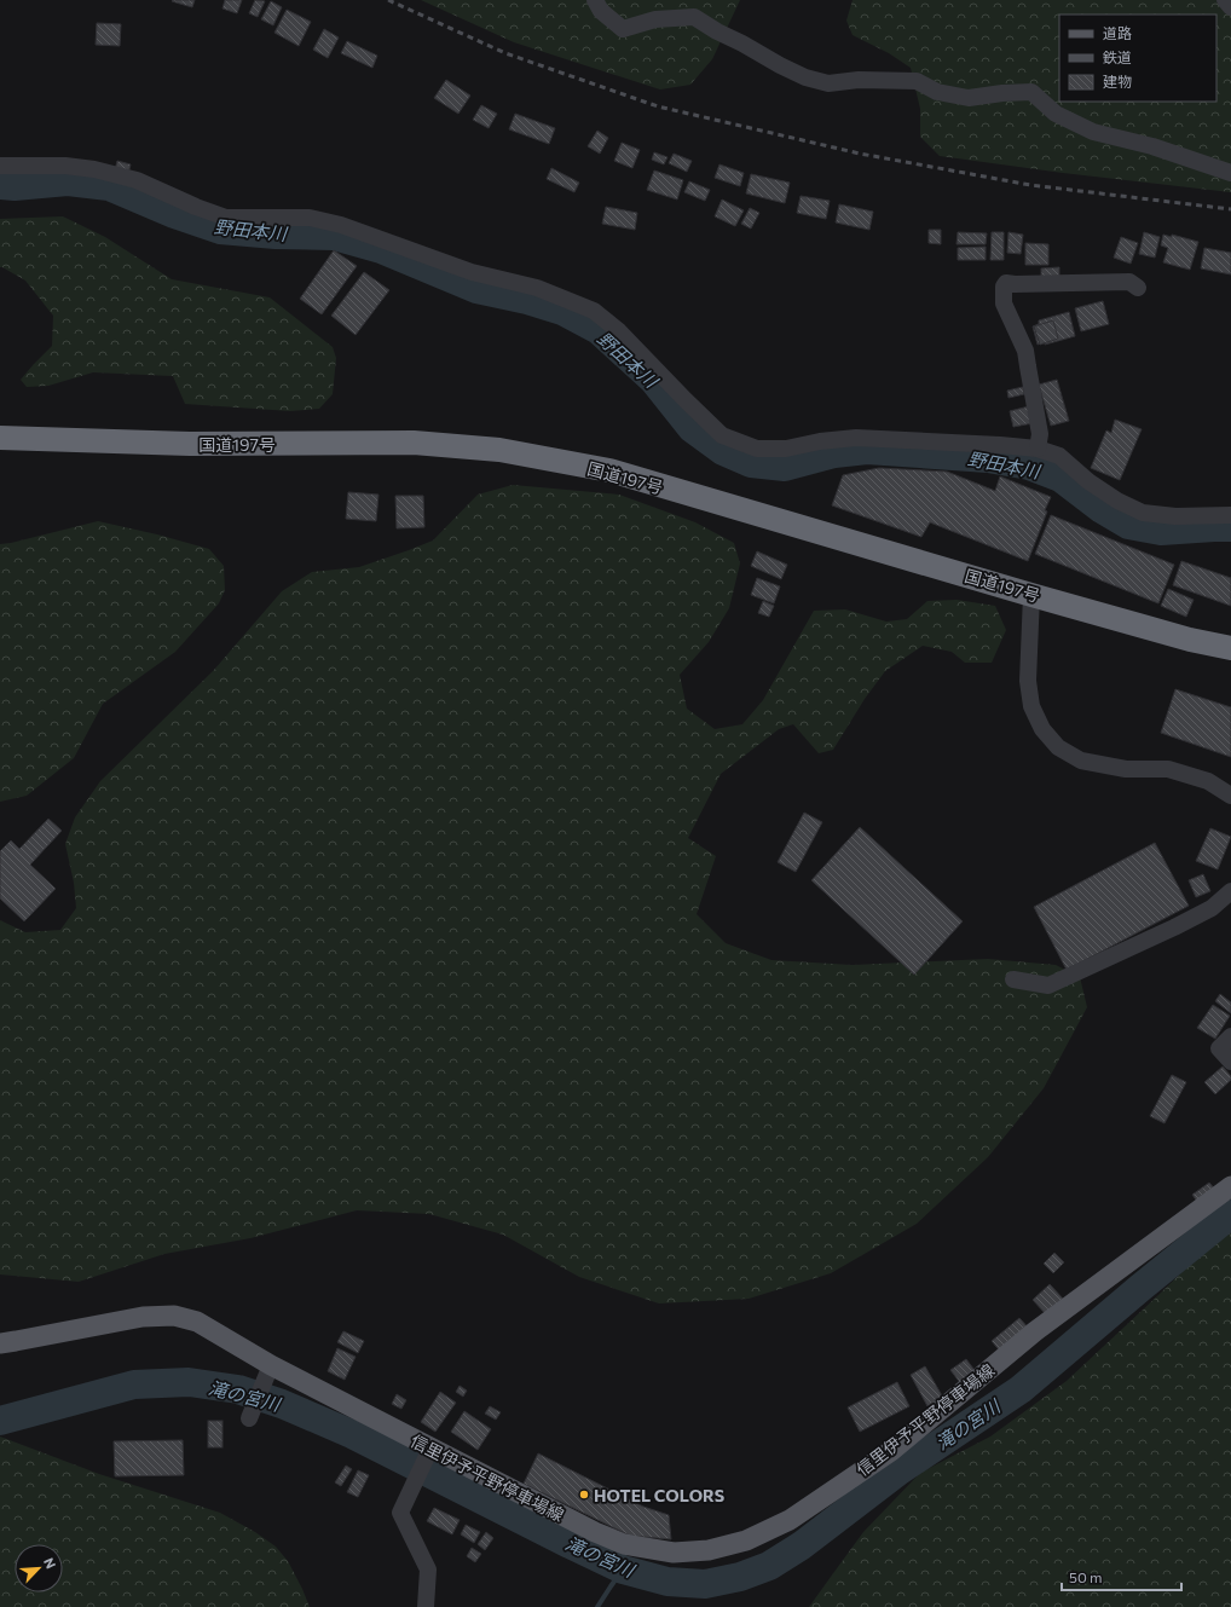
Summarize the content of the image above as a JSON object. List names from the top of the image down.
{
  "streets": {
    "highway": ["国道197号"],
    "main road": ["信里伊予平野停車場線"]
  },
  "water": ["野田本川", "滝の宮川"],
  "places": ["HOTEL COLORS"],
  "legend": ["道路", "鉄道", "建物"],
  "scale_bar": "50 m",
  "north": "top right"
}
